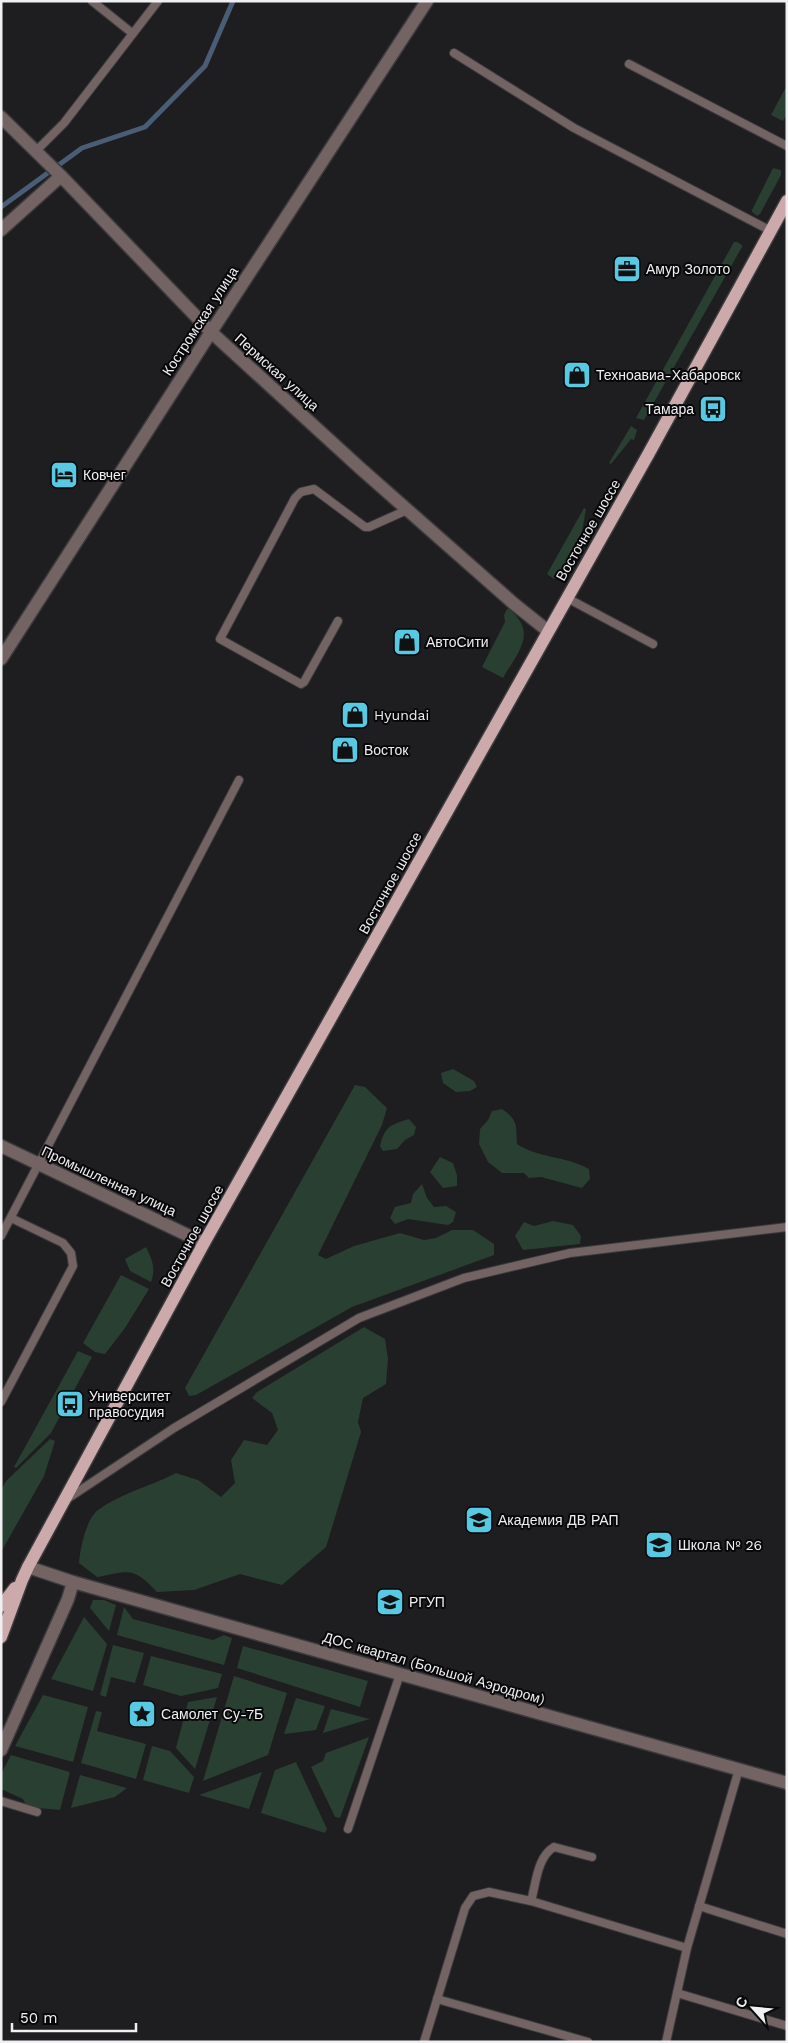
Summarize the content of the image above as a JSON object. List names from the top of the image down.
{
  "streets": {
    "main road": ["Восточное шоссе"],
    "street": [
      "Костромская улица",
      "Пермская улица",
      "Промышленная улица",
      "ДОС квартал (Большой Аэродром)"
    ]
  },
  "crossings": [
    ["Костромская улица", "Пермская улица"],
    ["Пермская улица", "Восточное шоссе"],
    ["Восточное шоссе", "Промышленная улица"],
    ["Восточное шоссе", "ДОС квартал (Большой Аэродром)"]
  ],
  "places": {
    "office": ["Амур Золото"],
    "shop": [
      "Техноавиа-Хабаровск",
      "АвтоСити",
      "Hyundai",
      "Восток"
    ],
    "bus stop": ["Тамара", "Университет правосудия"],
    "hotel": ["Ковчег"],
    "school or university": ["Академия ДВ РАП", "Школа № 26", "РГУП"],
    "place": ["Самолет Су-7Б"]
  },
  "scale_bar": "50 m",
  "north": "top left"
}
